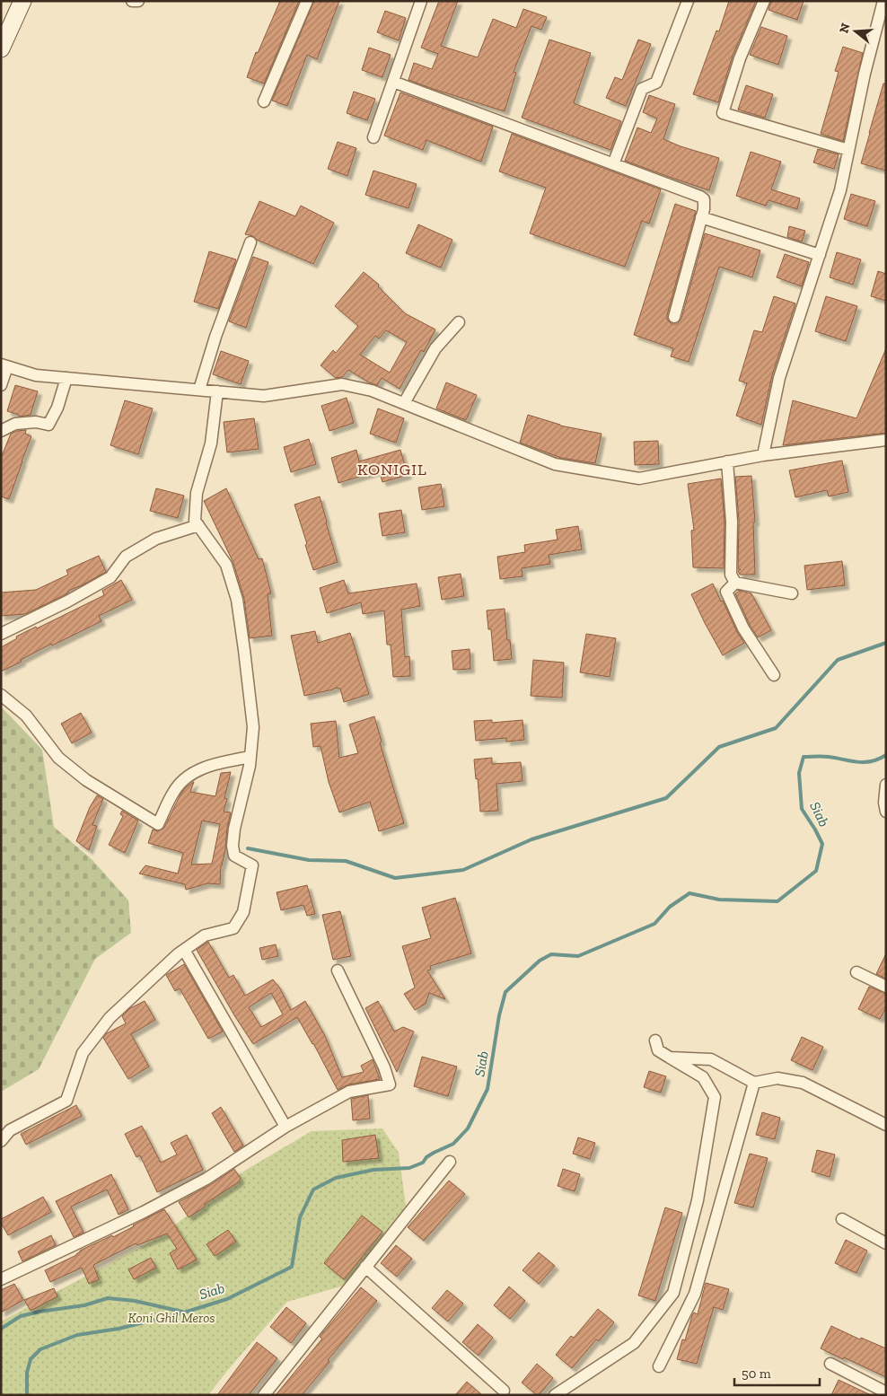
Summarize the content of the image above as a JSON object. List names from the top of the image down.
{
  "districts": ["KONIGIL"],
  "water": ["Siab"],
  "parks": ["Koni Ghil Meros"],
  "scale_bar": "50 m",
  "north": "left"
}
